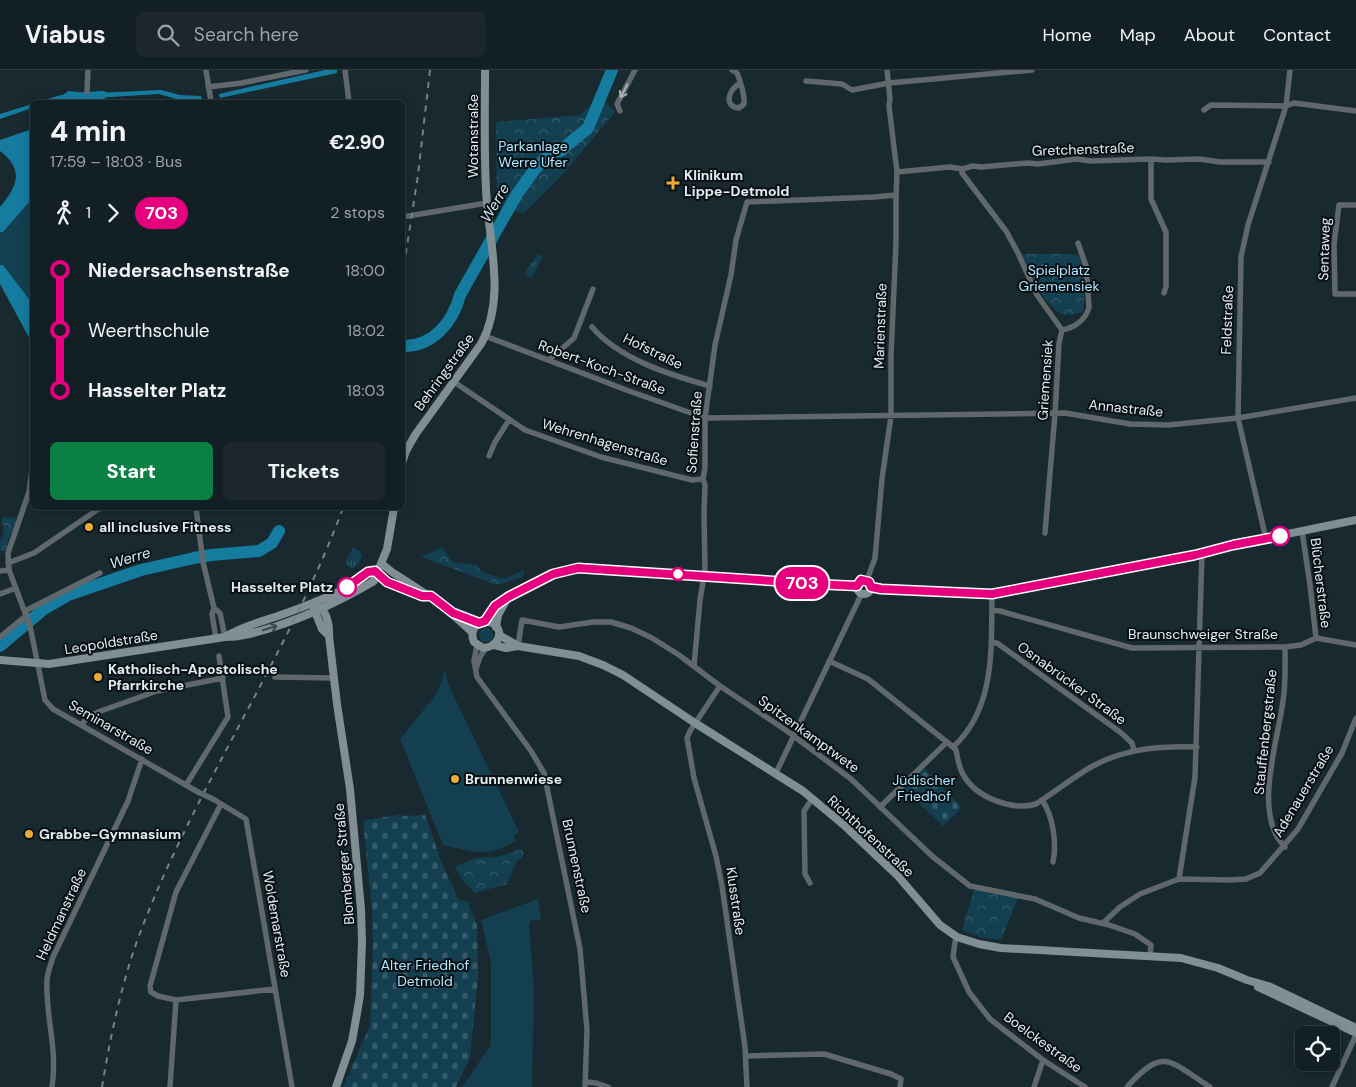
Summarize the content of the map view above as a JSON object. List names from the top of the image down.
{
  "streets": {
    "street": [
      "Wotanstraße",
      "Gretchenstraße",
      "Sentaweg",
      "Feldstraße",
      "Marienstraße",
      "Hofstraße",
      "Robert-Koch-Straße",
      "Behringstraße",
      "Griemensiek",
      "Annastraße",
      "Sofienstraße",
      "Wehrenhagenstraße",
      "Blücherstraße",
      "Braunschweiger Straße",
      "Leopoldstraße",
      "Osnabrücker Straße",
      "Seminarstraße",
      "Stauffenbergstraße",
      "Spitzenkamptwete",
      "Adenauerstraße",
      "Richthofenstraße",
      "Blomberger Straße",
      "Brunnenstraße",
      "Klusstraße",
      "Heldmanstraße",
      "Woldemarstraße",
      "Boelckestraße"
    ]
  },
  "crossings": [
    ["Wotanstraße", "Behringstraße"],
    ["Gretchenstraße", "Feldstraße"],
    ["Gretchenstraße", "Marienstraße"],
    ["Gretchenstraße", "Griemensiek"],
    ["Feldstraße", "Annastraße"],
    ["Marienstraße", "Robert-Koch-Straße"],
    ["Marienstraße", "Annastraße"],
    ["Marienstraße", "Sofienstraße"],
    ["Hofstraße", "Sofienstraße"],
    ["Robert-Koch-Straße", "Behringstraße"],
    ["Robert-Koch-Straße", "Annastraße"],
    ["Robert-Koch-Straße", "Sofienstraße"],
    ["Behringstraße", "Wehrenhagenstraße"],
    ["Griemensiek", "Annastraße"],
    ["Sofienstraße", "Wehrenhagenstraße"],
    ["Sofienstraße", "Spitzenkamptwete"],
    ["Blücherstraße", "Braunschweiger Straße"],
    ["Braunschweiger Straße", "Stauffenbergstraße"],
    ["Leopoldstraße", "Seminarstraße"],
    ["Leopoldstraße", "Blomberger Straße"],
    ["Seminarstraße", "Heldmanstraße"],
    ["Seminarstraße", "Woldemarstraße"],
    ["Stauffenbergstraße", "Adenauerstraße"],
    ["Spitzenkamptwete", "Adenauerstraße"],
    ["Spitzenkamptwete", "Richthofenstraße"],
    ["Richthofenstraße", "Klusstraße"],
    ["Richthofenstraße", "Boelckestraße"]
  ],
  "water": ["Werre"],
  "parks": [
    "Parkanlage Werre Ufer",
    "Spielplatz Griemensiek",
    "Jüdischer Friedhof",
    "Alter Friedhof Detmold"
  ],
  "places": {
    "health": ["Klinikum Lippe-Detmold"],
    "other": [
      "all inclusive Fitness",
      "Hasselter Platz",
      "Katholisch-Apostolische Pfarrkirche",
      "Brunnenwiese",
      "Grabbe-Gymnasium"
    ]
  },
  "lines": ["bus line 703"],
  "page": {
    "header": "Viabus",
    "search": "Search here",
    "nav": [
      "Home",
      "Map",
      "About",
      "Contact"
    ],
    "on_map": "703",
    "heading": ["4 min", "17:59 – 18:03 · Bus", "€2.90"],
    "legs": ["1", "703", "2 stops"],
    "list": [
      {
        "name": "Niedersachsenstraße",
        "value": "18:00"
      },
      {
        "name": "Weerthschule",
        "value": "18:02"
      },
      {
        "name": "Hasselter Platz",
        "value": "18:03"
      }
    ],
    "buttons": ["Start", "Tickets"]
  }
}
